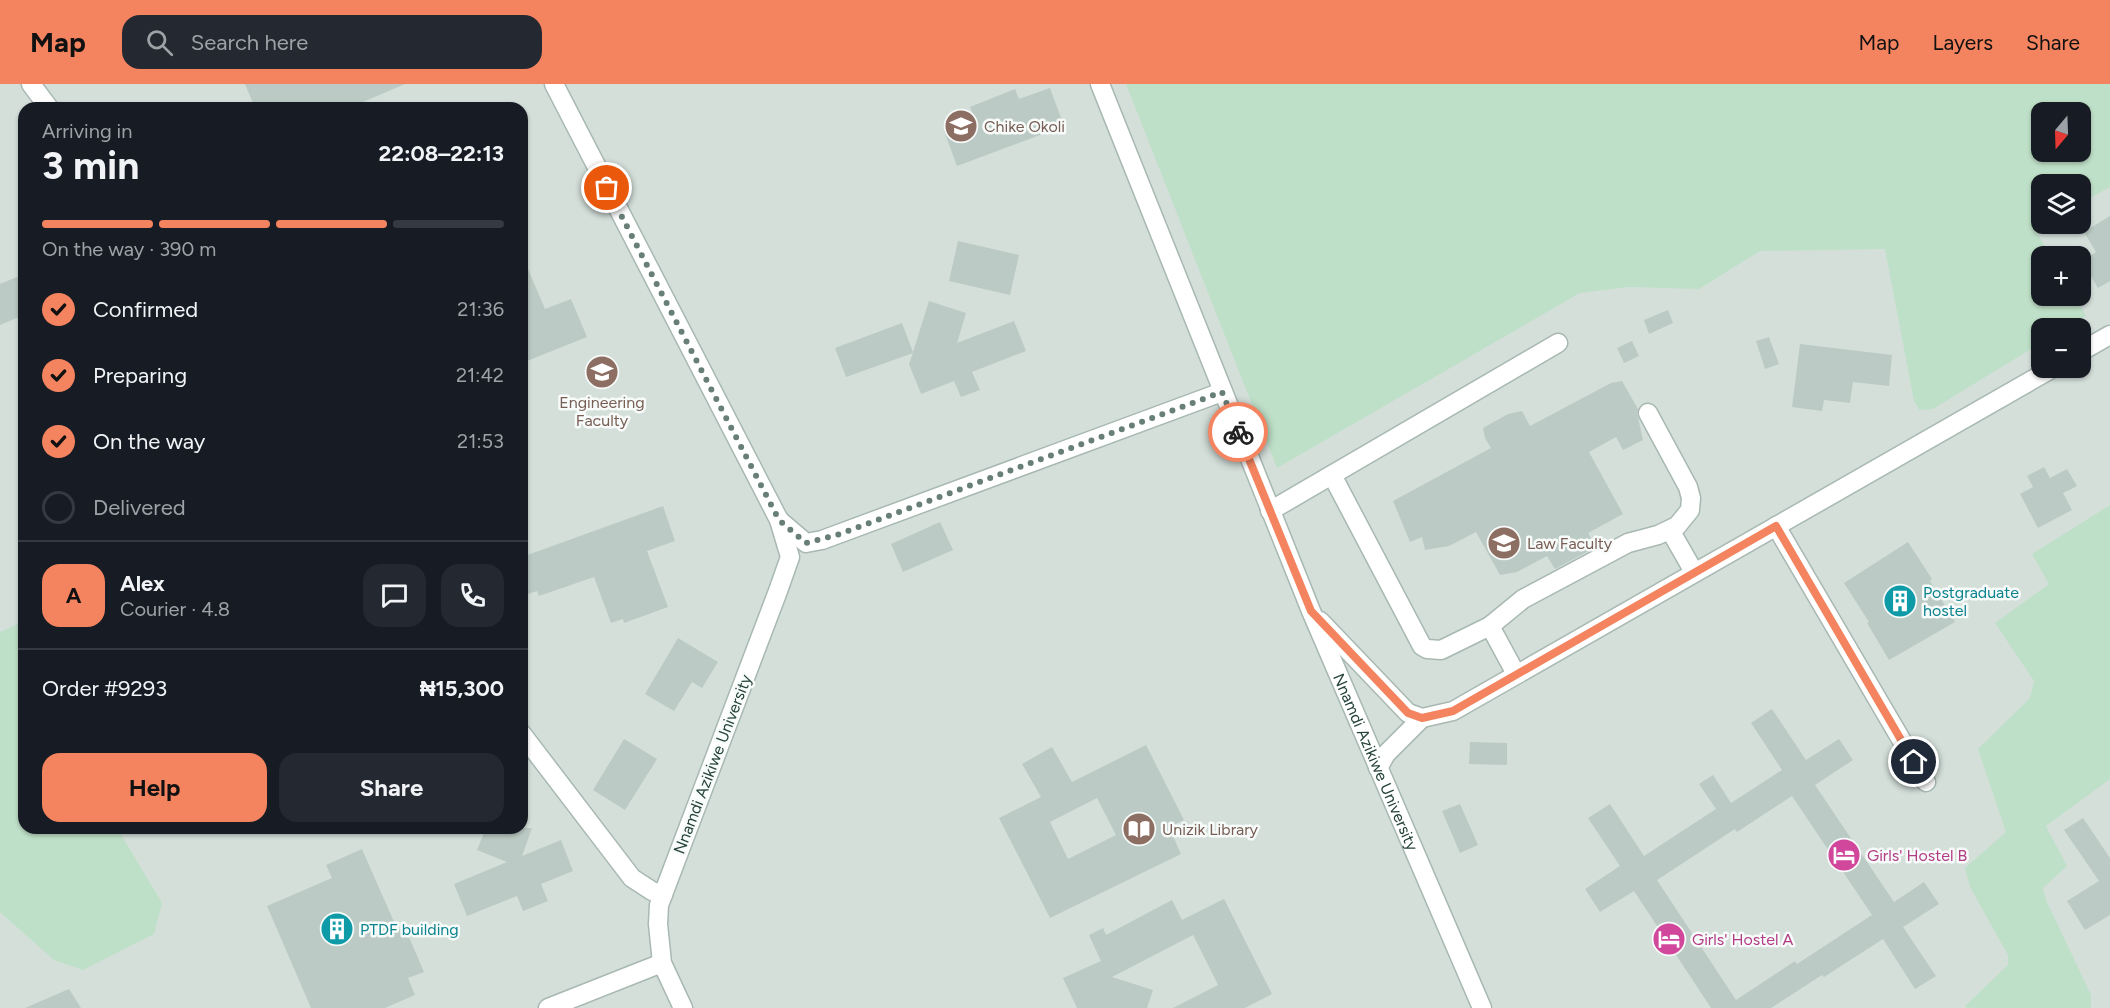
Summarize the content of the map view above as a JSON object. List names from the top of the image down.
{
  "streets": {
    "street": ["Nnamdi Azikiwe University"]
  },
  "places": {
    "school or university": ["Chike Okoli", "Engineering Faculty", "Law Faculty"],
    "building": ["Postgraduate hostel", "PTDF building"],
    "library": ["Unizik Library"],
    "hotel": ["Girls' Hostel B", "Girls' Hostel A"]
  },
  "north": "bottom",
  "page": {
    "header": "Map",
    "search": "Search here",
    "nav": ["Map", "Layers", "Share"],
    "map_buttons": ["+", "−"],
    "heading": ["3 min", "Arriving in", "22:08–22:13"],
    "panel": [
      "Alex",
      "Courier · 4.8",
      "Order #9293",
      "₦15,300"
    ],
    "bar": "On the way · 390 m",
    "list": [
      ["Confirmed", "21:36"],
      ["Preparing", "21:42"],
      ["On the way", "21:53"],
      "Delivered"
    ],
    "round": "A",
    "buttons": ["Help", "Share"]
  }
}
